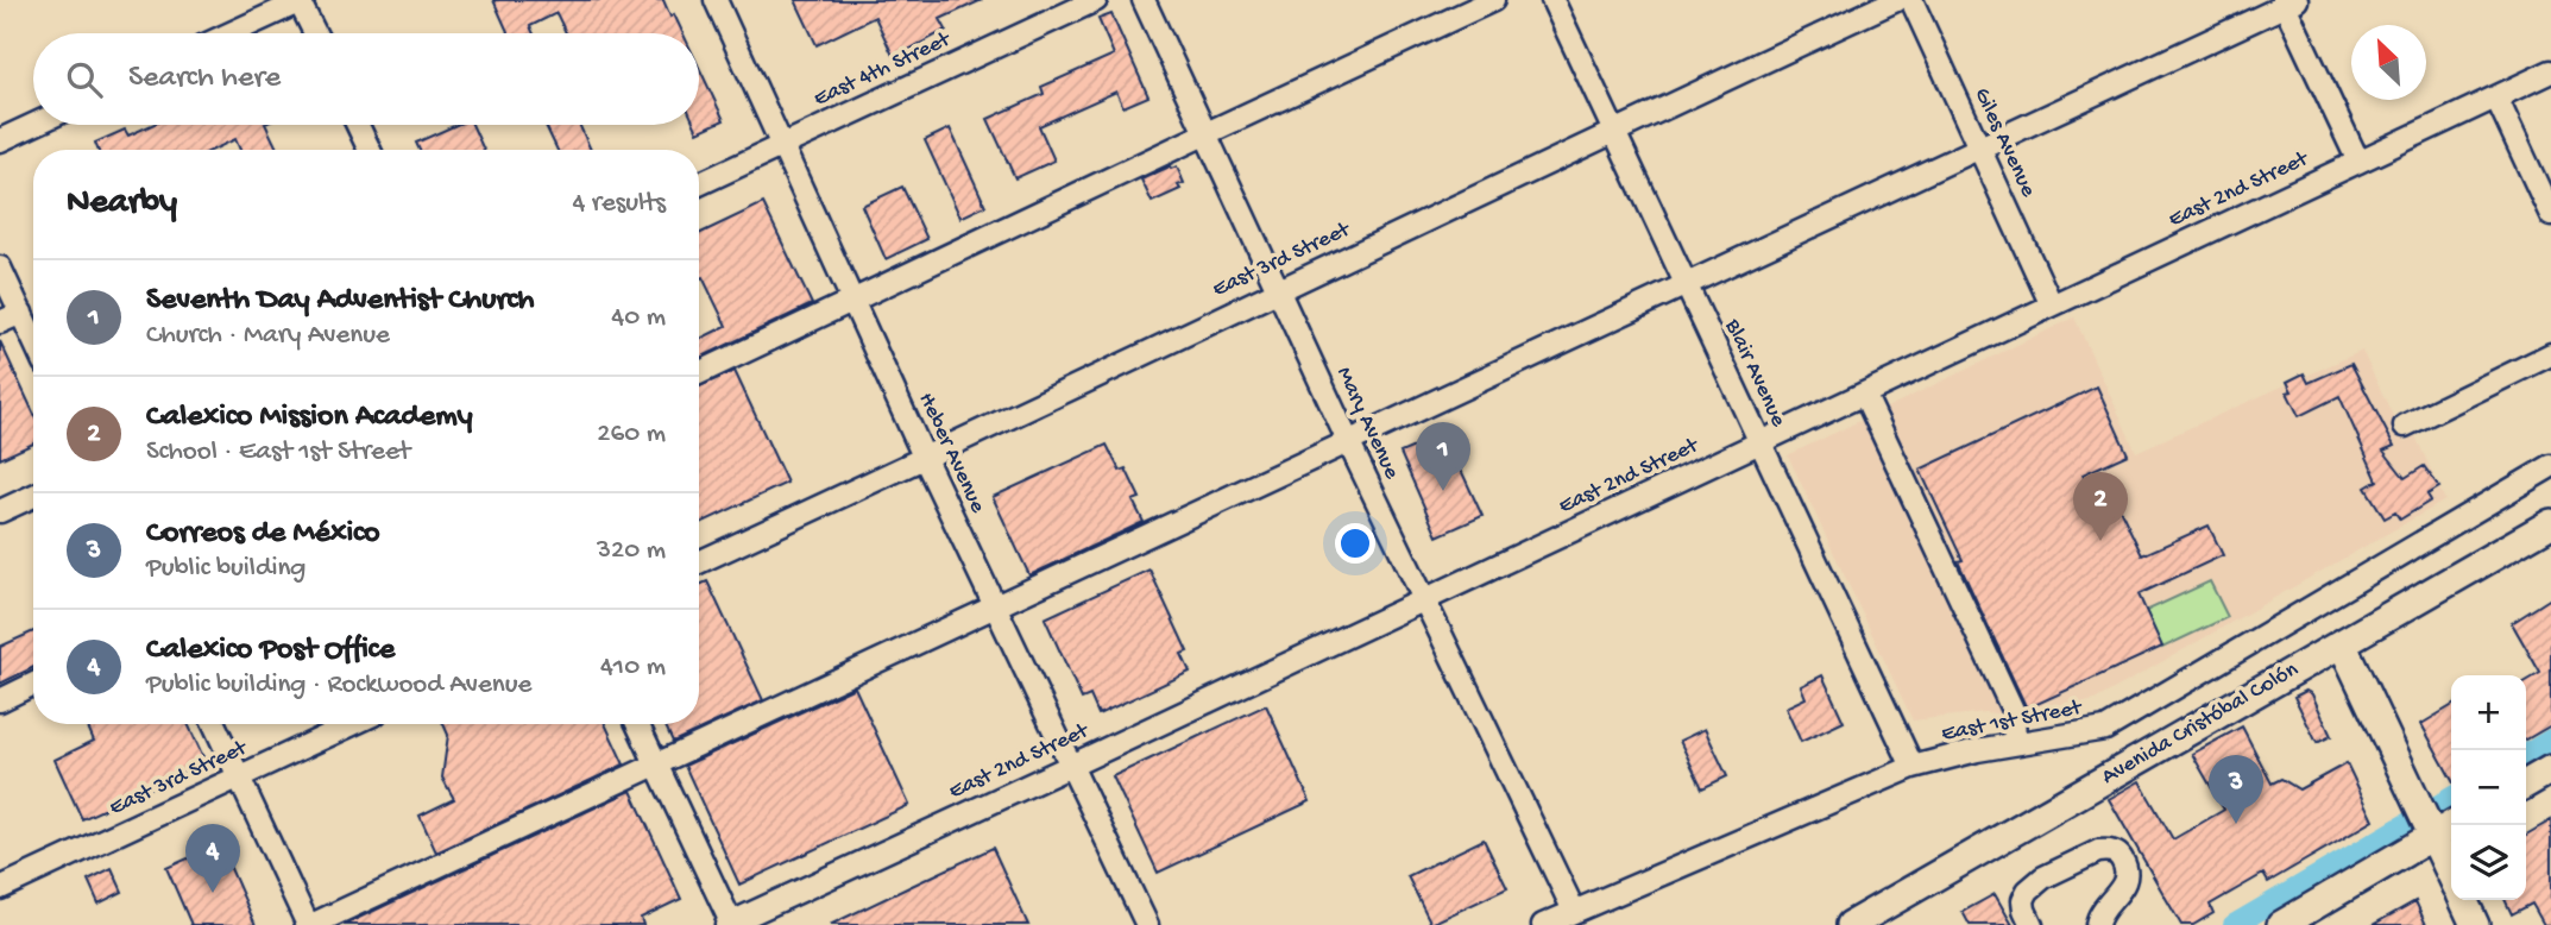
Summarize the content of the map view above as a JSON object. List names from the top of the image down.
{
  "streets": {
    "main road": ["Avenida Cristóbal Colón"],
    "street": [
      "East 4th Street",
      "Giles Avenue",
      "East 2nd Street",
      "East 3rd Street",
      "Blair Avenue",
      "Mary Avenue",
      "Heber Avenue",
      "East 1st Street"
    ]
  },
  "crossings": [
    ["East 4th Street", "Heber Avenue"],
    ["Giles Avenue", "East 2nd Street"],
    ["East 2nd Street", "Blair Avenue"],
    ["East 2nd Street", "Mary Avenue"],
    ["East 2nd Street", "Heber Avenue"],
    ["East 3rd Street", "Blair Avenue"],
    ["East 3rd Street", "Mary Avenue"],
    ["East 3rd Street", "Heber Avenue"],
    ["Blair Avenue", "East 1st Street"],
    ["Mary Avenue", "East 1st Street"]
  ],
  "north": "top left",
  "page": {
    "search": "Search here",
    "heading": ["Nearby", "4 results"],
    "list": [
      {
        "mark": "1",
        "name": "Seventh Day Adventist Church",
        "note": "Church · Mary Avenue",
        "value": "40 m"
      },
      {
        "mark": "2",
        "name": "Calexico Mission Academy",
        "note": "School · East 1st Street",
        "value": "260 m"
      },
      {
        "mark": "3",
        "name": "Correos de México",
        "note": "Public building",
        "value": "320 m"
      },
      {
        "mark": "4",
        "name": "Calexico Post Office",
        "note": "Public building · Rockwood Avenue",
        "value": "410 m"
      }
    ],
    "pins": [
      "1",
      "2",
      "3",
      "4"
    ],
    "map_buttons": ["+", "−"]
  }
}
